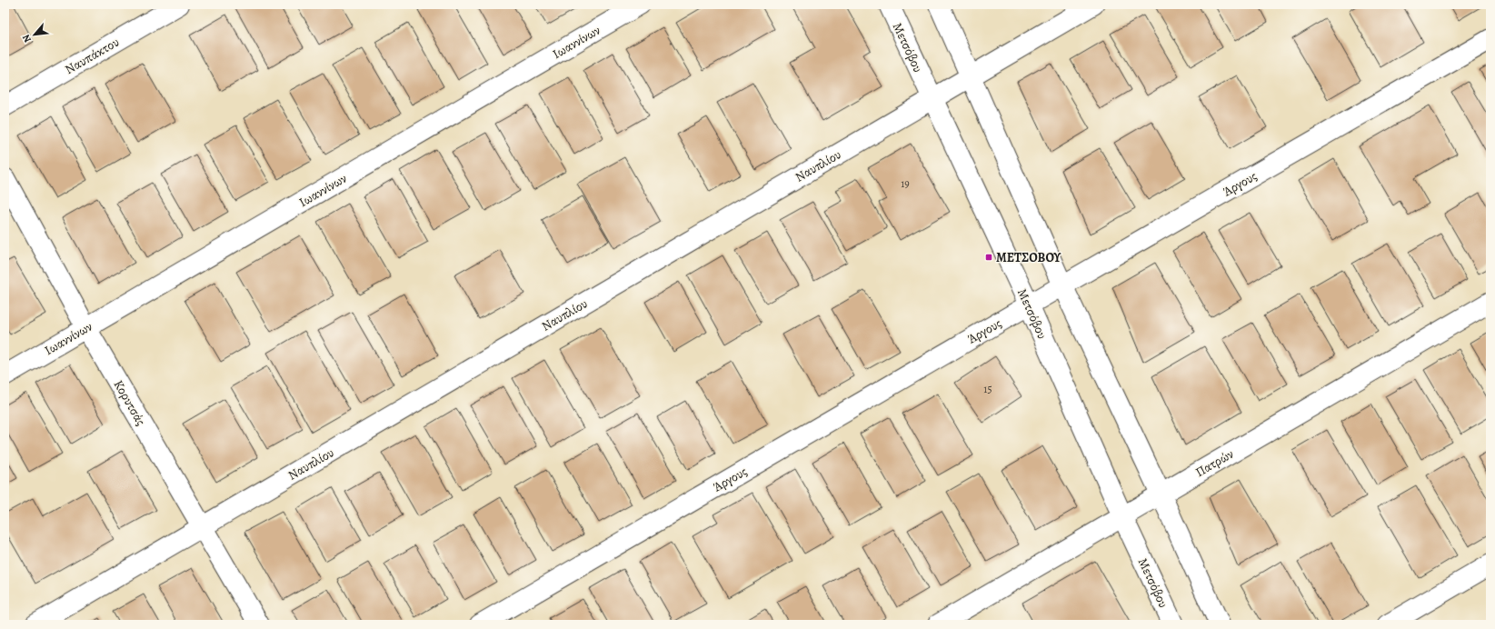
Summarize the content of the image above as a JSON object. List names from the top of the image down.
{
  "streets": {
    "street": [
      "Ιωαννίνων",
      "Μετσόβου",
      "Ναυπάκτου",
      "Ναυπλίου",
      "Άργους",
      "Κορυτσάς",
      "Πατρών"
    ]
  },
  "crossings": [
    ["Ιωαννίνων", "Κορυτσάς"],
    ["Μετσόβου", "Ναυπλίου"],
    ["Μετσόβου", "Άργους"],
    ["Μετσόβου", "Πατρών"],
    ["Ναυπλίου", "Κορυτσάς"]
  ],
  "places": {
    "transit": ["ΜΕΤΣΟΒΟΥ"]
  },
  "house_numbers": ["19", "15"],
  "north": "bottom left"
}
